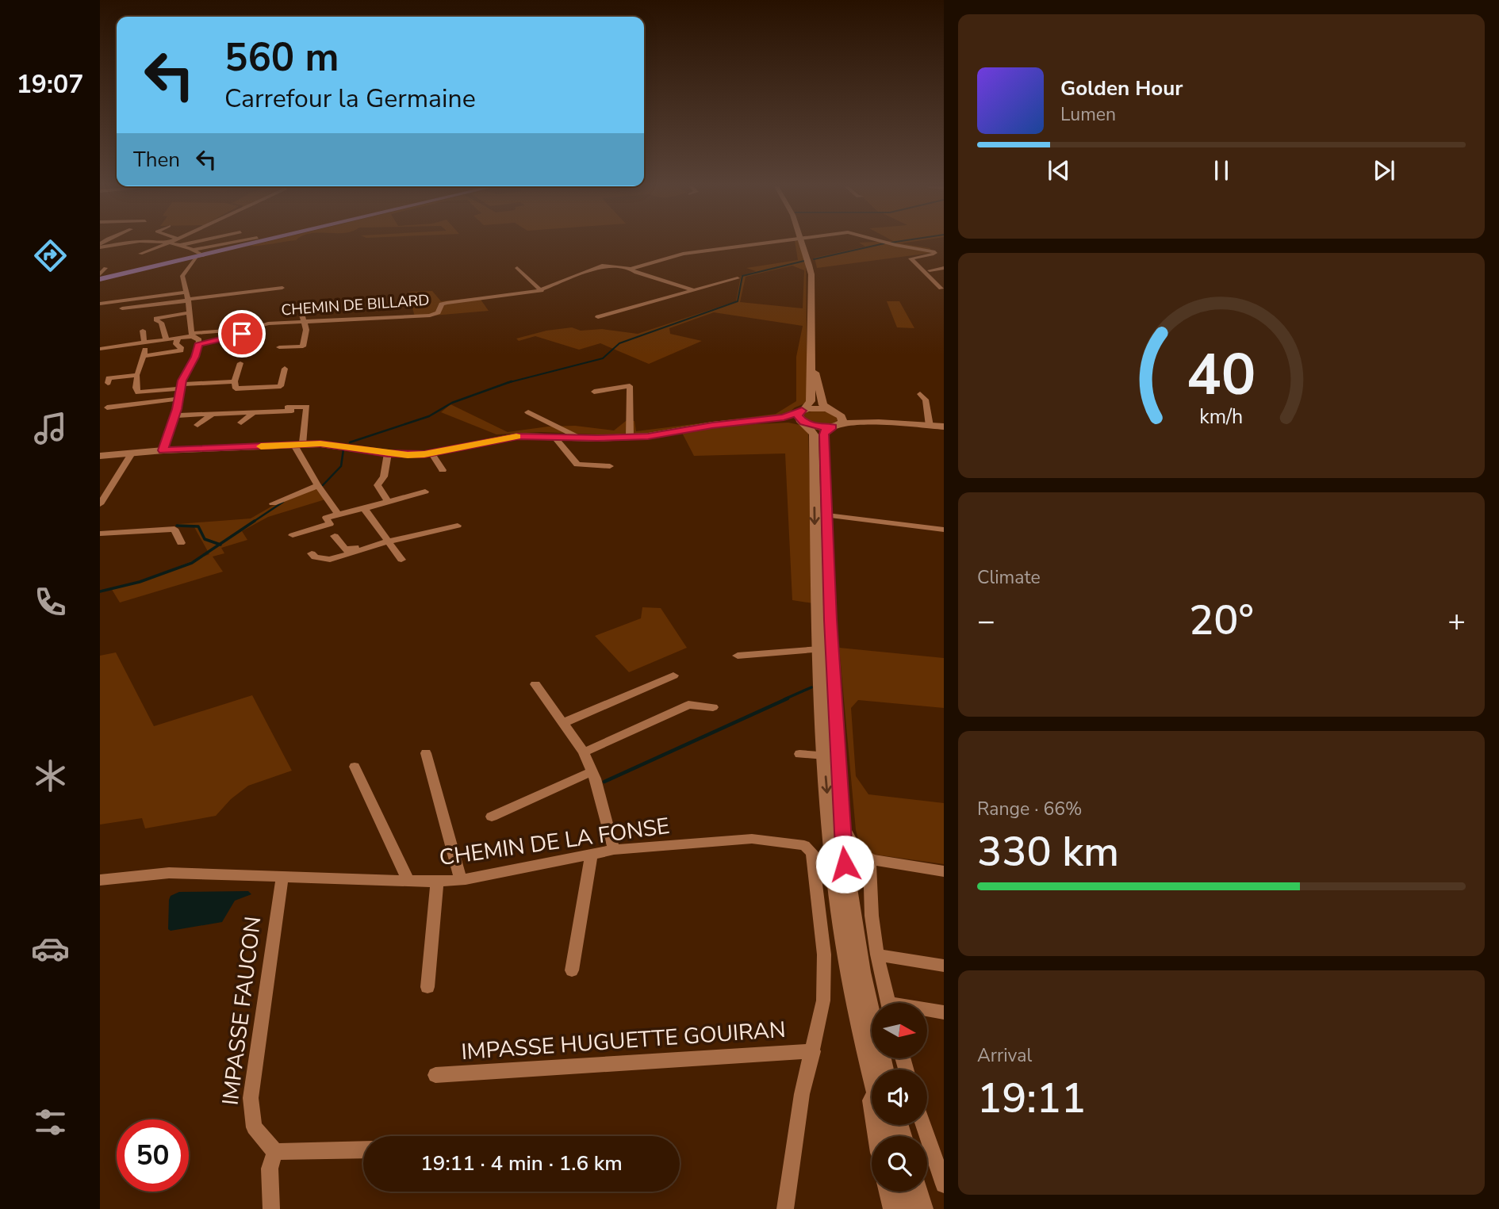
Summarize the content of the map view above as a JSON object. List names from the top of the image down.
{
  "streets": {
    "street": [
      "CHEMIN DE BILLARD",
      "CHEMIN DE LA FONSE",
      "IMPASSE FAUCON",
      "IMPASSE HUGUETTE GOUIRAN"
    ]
  },
  "crossings": [
    ["CHEMIN DE LA FONSE", "IMPASSE FAUCON"],
    ["CHEMIN DE LA FONSE", "IMPASSE HUGUETTE GOUIRAN"]
  ],
  "north": "right",
  "page": {
    "tabs": "19:07",
    "turn": ["560 m", "Carrefour la Germaine"],
    "song": ["Golden Hour", "Lumen"],
    "then": "Then",
    "tile": [
      "Climate",
      ["Range · 66%", "330 km"],
      ["Arrival", "19:11"]
    ],
    "heat": ["−", "20°", "+"],
    "limit": "50",
    "trip": "19:11 · 4 min · 1.6 km",
    "gauge": ["40", "km/h"]
  }
}
